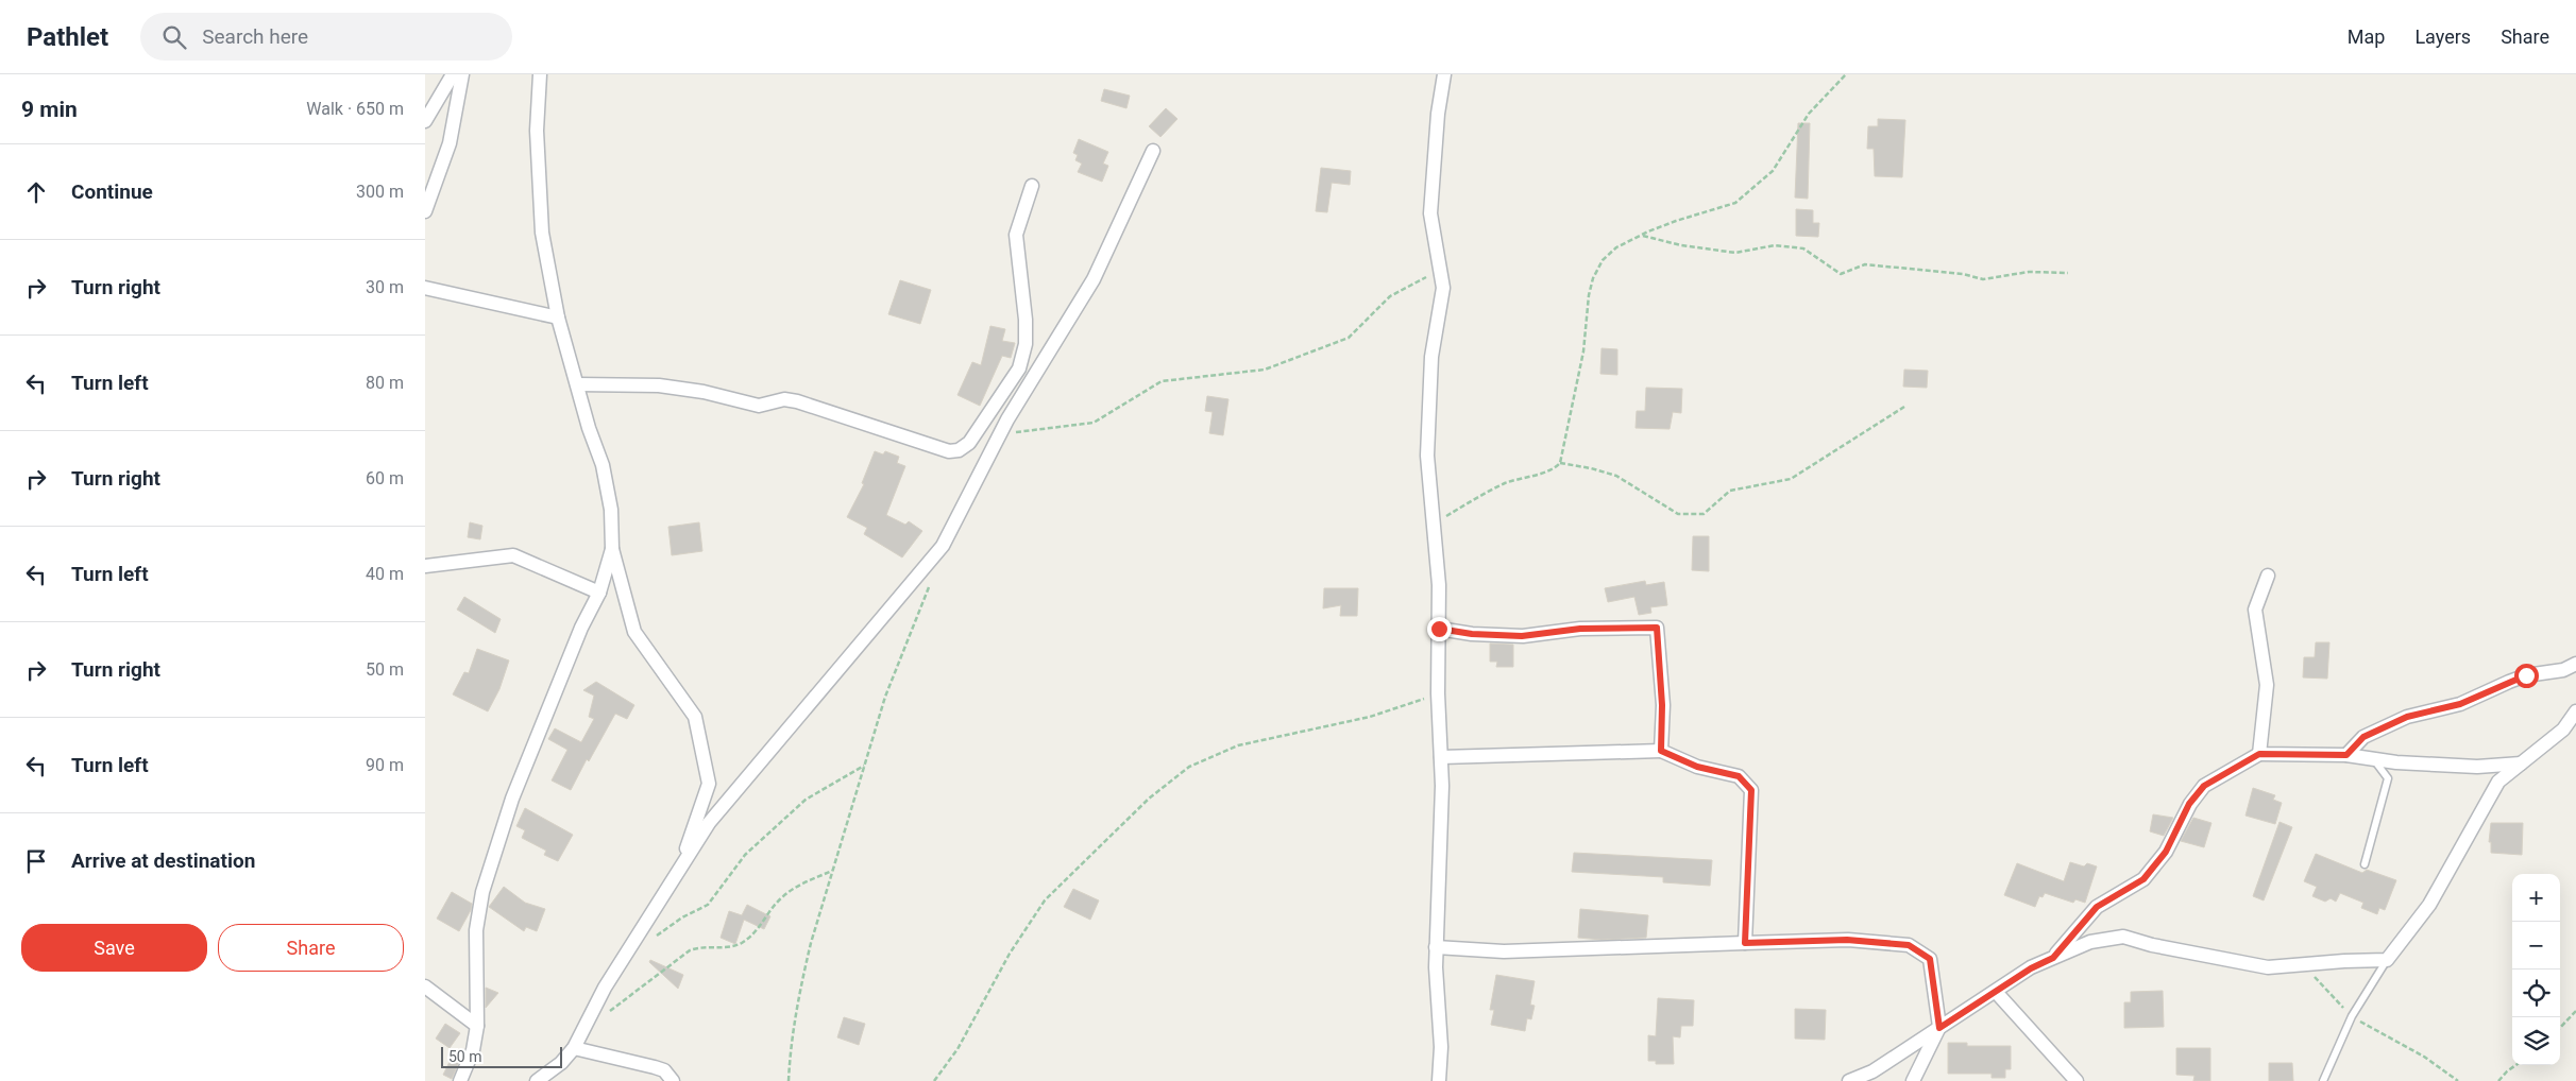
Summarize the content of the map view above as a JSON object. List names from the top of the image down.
{
  "scale_bar": "50 m",
  "page": {
    "header": "Pathlet",
    "search": "Search here",
    "nav": ["Map", "Layers", "Share"],
    "heading": ["9 min", "Walk · 650 m"],
    "list": [
      ["Continue", "300 m"],
      ["Turn right", "30 m"],
      ["Turn left", "80 m"],
      ["Turn right", "60 m"],
      ["Turn left", "40 m"],
      ["Turn right", "50 m"],
      ["Turn left", "90 m"],
      "Arrive at destination"
    ],
    "map_buttons": ["+", "−"],
    "buttons": ["Save", "Share"],
    "scale": "50 m"
  }
}
